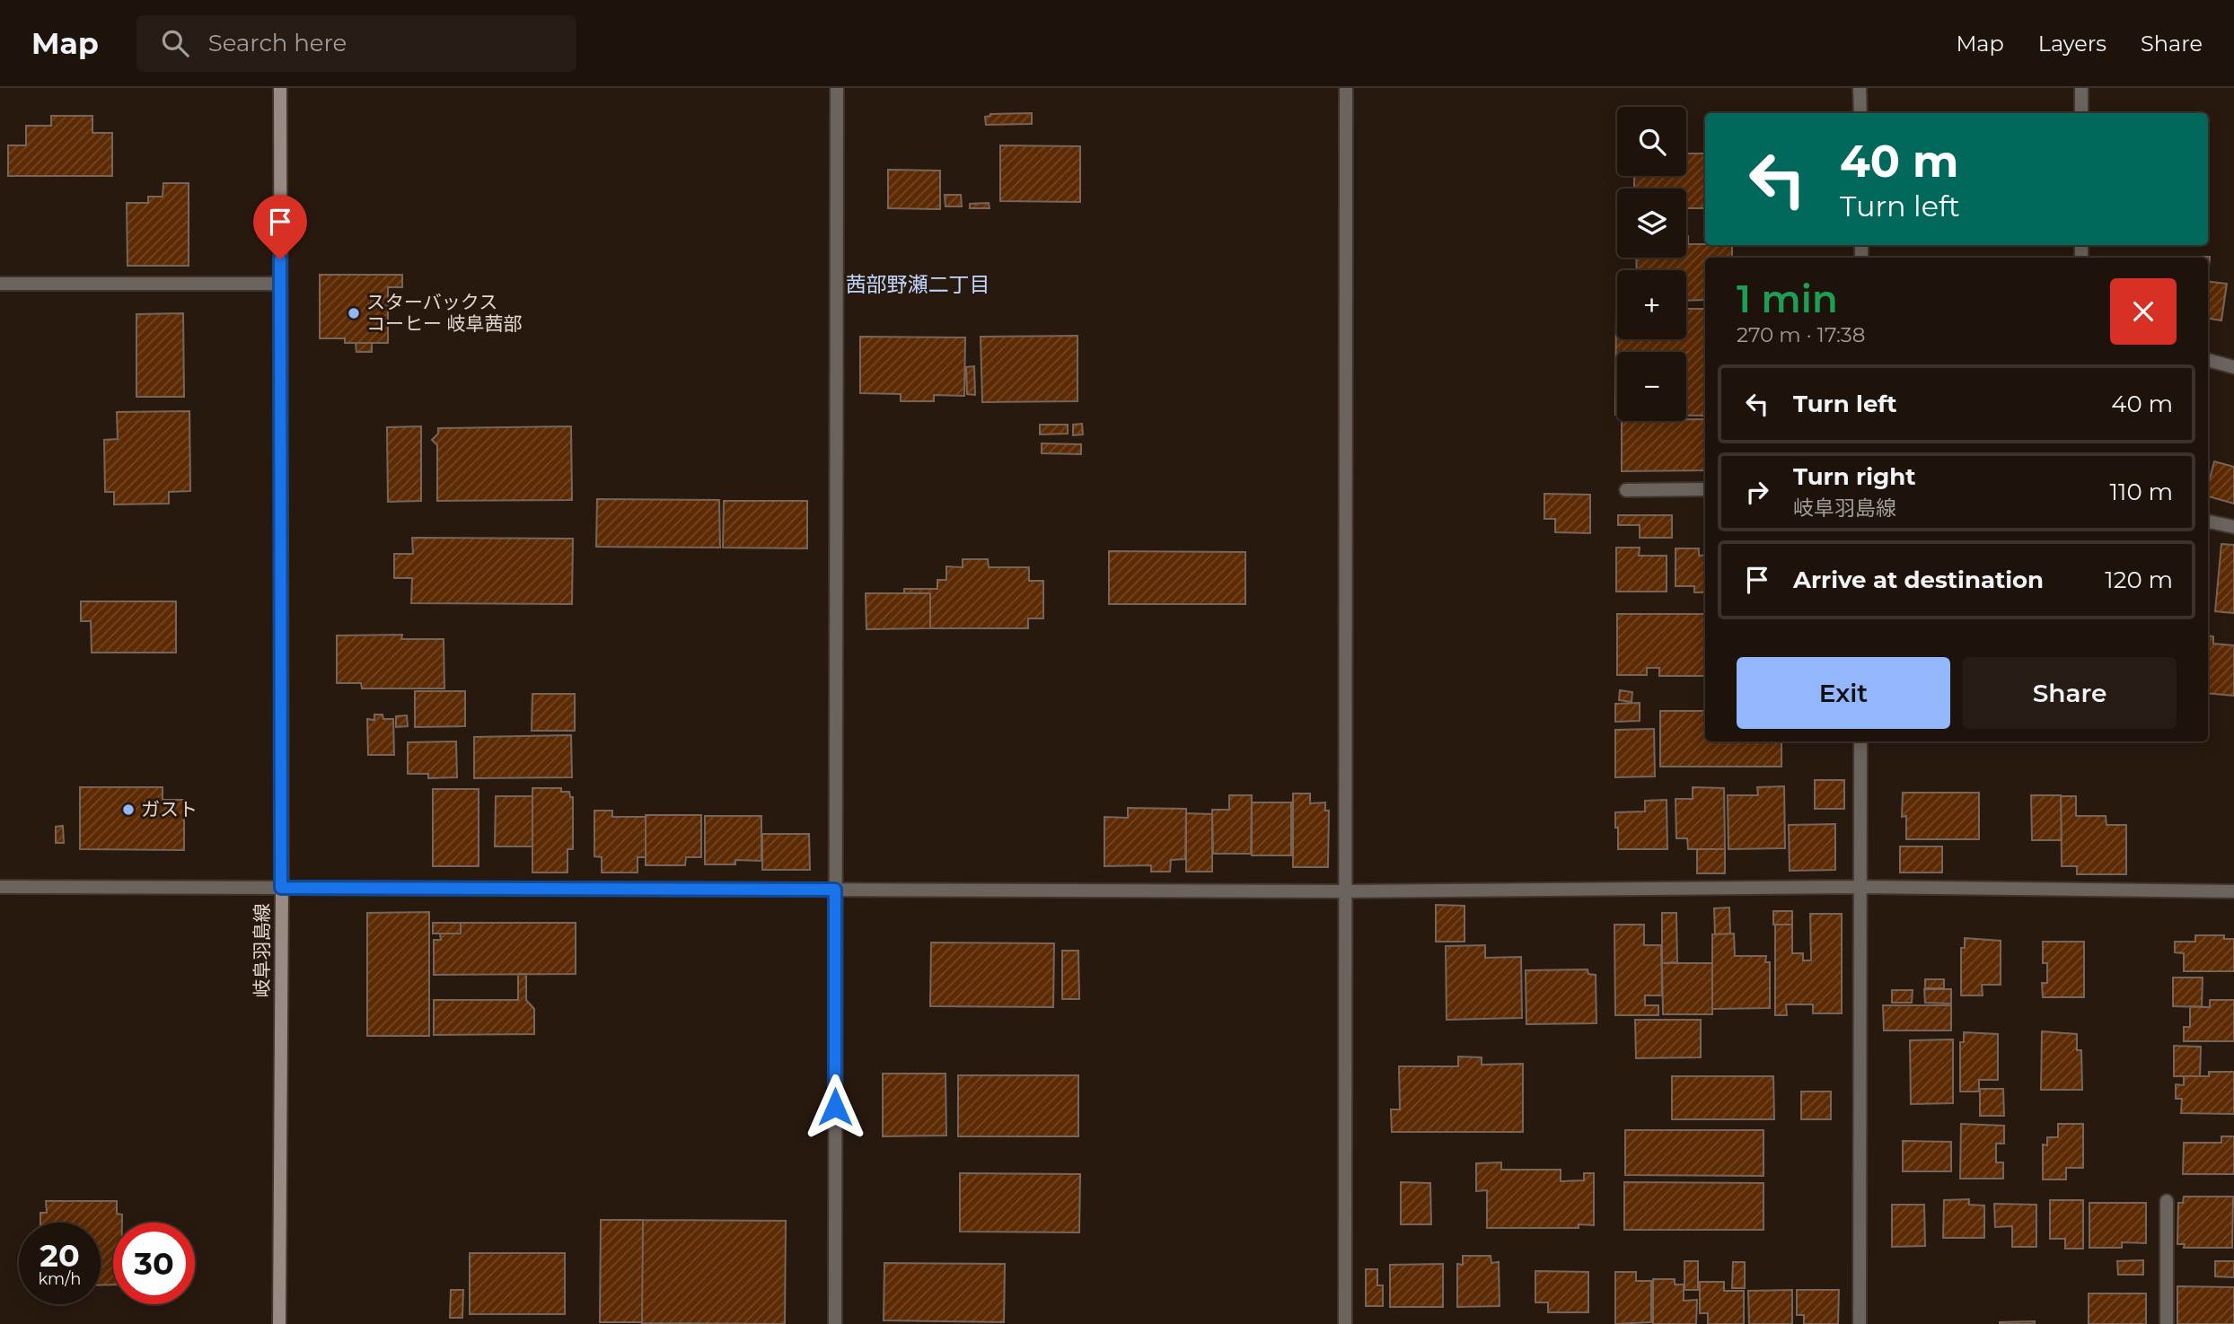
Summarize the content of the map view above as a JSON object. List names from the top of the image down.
{
  "streets": {
    "main road": ["岐阜羽島線"]
  },
  "districts": ["茜部野瀬二丁目"],
  "places": ["スターバックス コーヒー 岐阜茜部", "ガスト"],
  "page": {
    "header": "Map",
    "search": "Search here",
    "nav": ["Map", "Layers", "Share"],
    "map_buttons": ["+", "−"],
    "turn": ["40 m", "Turn left"],
    "heading": ["1 min", "270 m · 17:38"],
    "list": [
      {
        "name": "Turn left",
        "value": "40 m"
      },
      {
        "name": "Turn right",
        "note": "岐阜羽島線",
        "value": "110 m"
      },
      {
        "name": "Arrive at destination",
        "value": "120 m"
      }
    ],
    "buttons": ["Exit", "Share"],
    "speed": "20 km/h",
    "limit": "30"
  }
}
